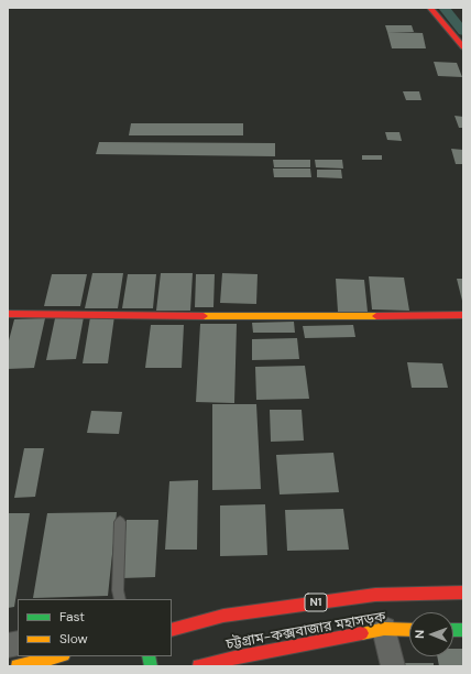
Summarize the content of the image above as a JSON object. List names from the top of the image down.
{
  "streets": {
    "main road": ["N1", "চট্টগ্রাম-কক্সবাজার মহাসড়ক"]
  },
  "legend": ["Fast", "Slow"],
  "north": "left"
}
